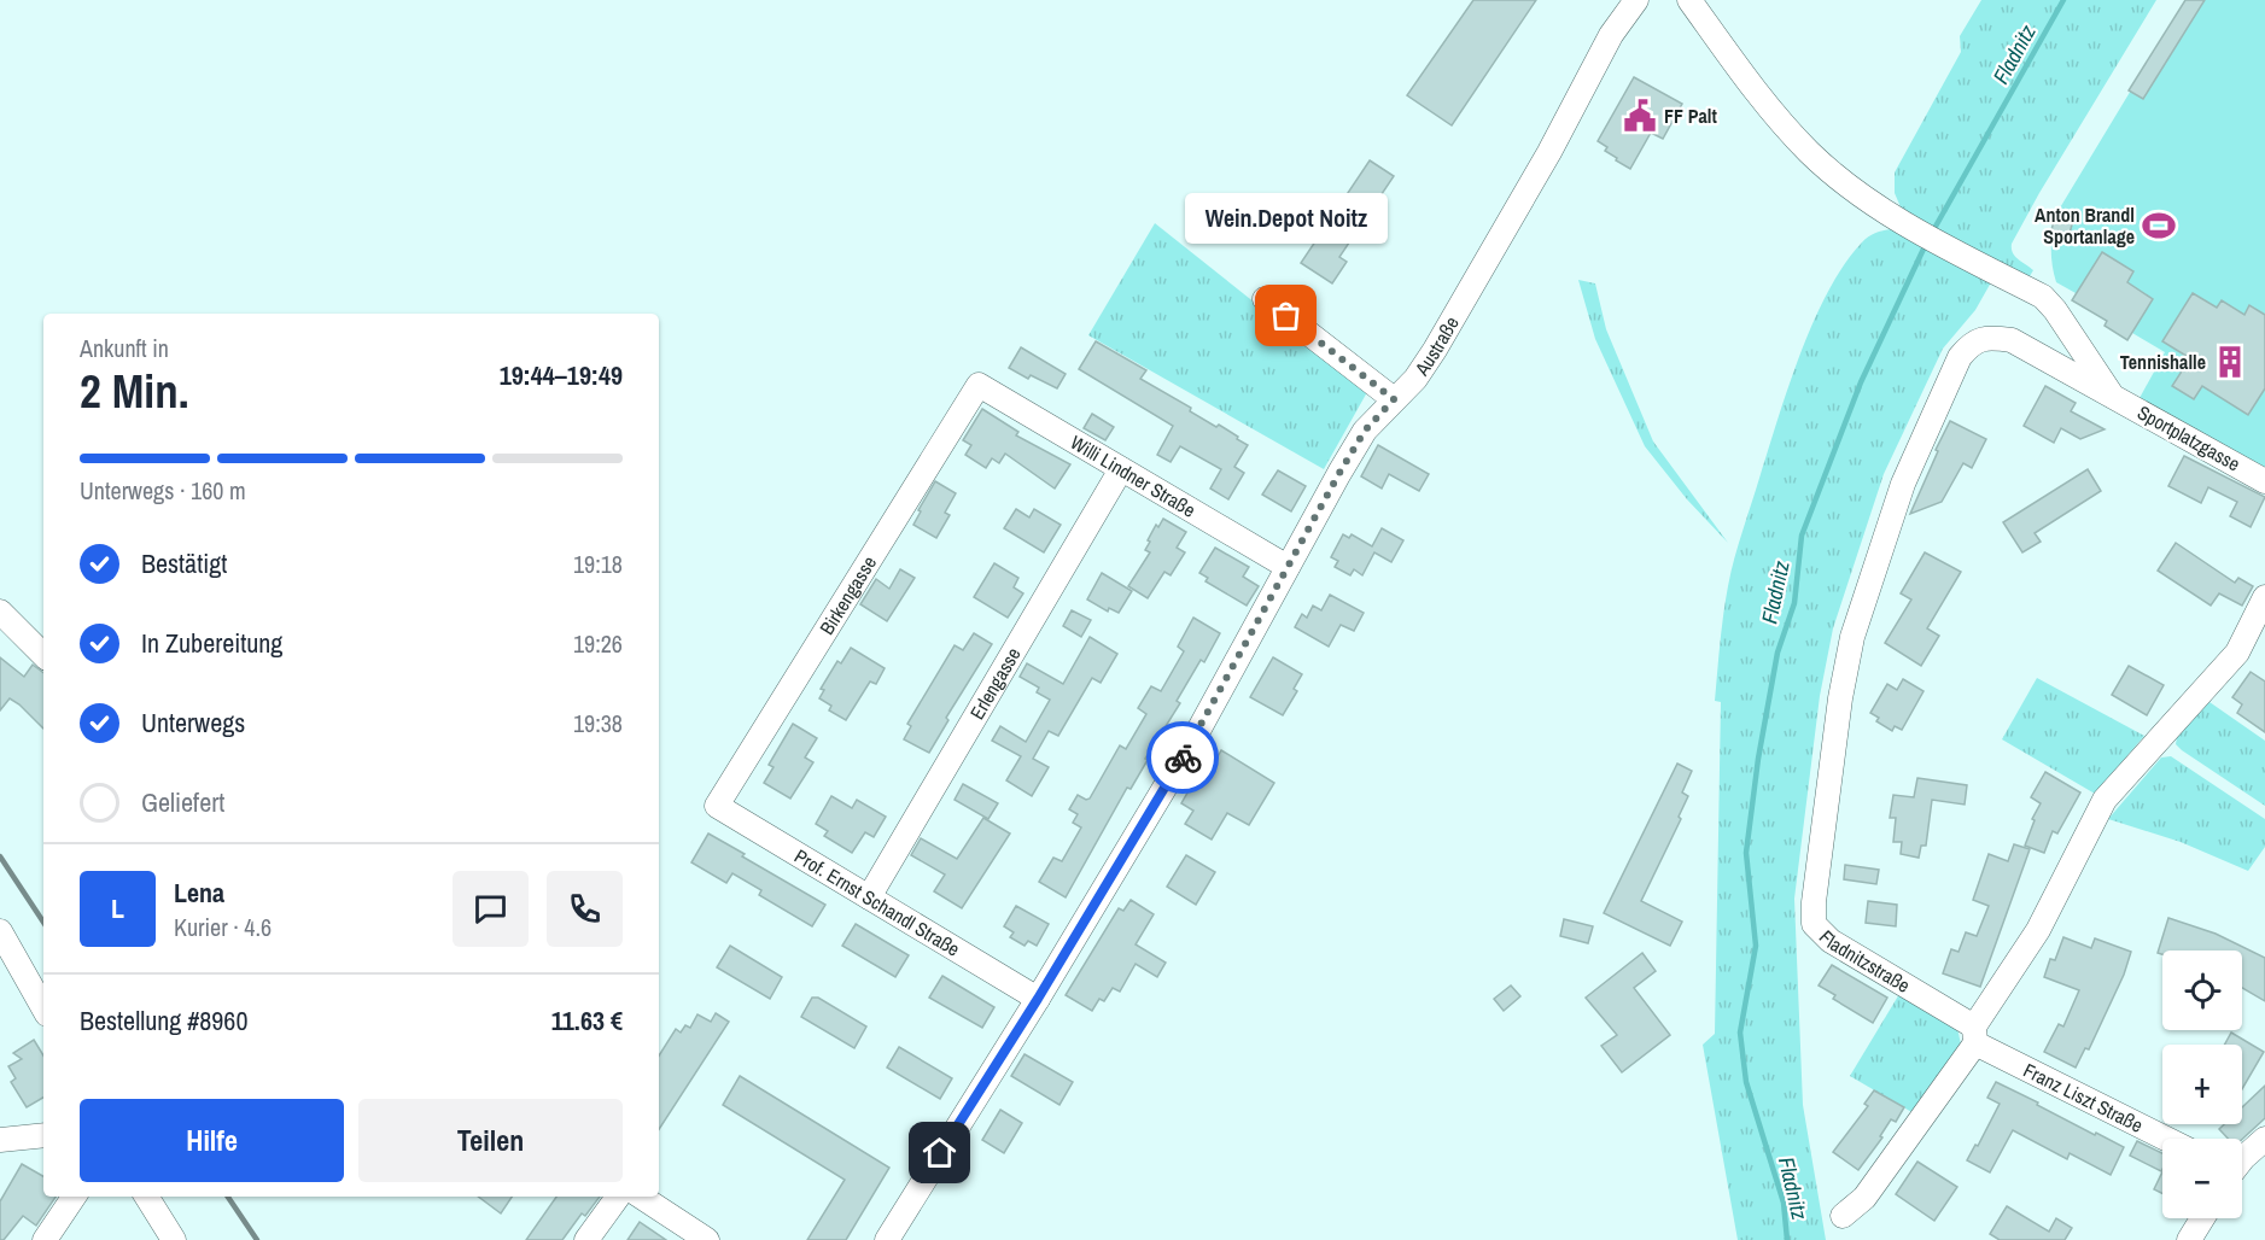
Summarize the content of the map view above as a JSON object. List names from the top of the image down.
{
  "streets": {
    "street": [
      "Austraße",
      "Sportplatzgasse",
      "Willi Lindner Straße",
      "Birkengasse",
      "Erlengasse",
      "Prof. Ernst Schandl Straße",
      "Fladnitzstraße",
      "Franz Liszt Straße"
    ]
  },
  "crossings": [
    ["Austraße", "Willi Lindner Straße"],
    ["Austraße", "Prof. Ernst Schandl Straße"],
    ["Sportplatzgasse", "Fladnitzstraße"],
    ["Willi Lindner Straße", "Birkengasse"],
    ["Willi Lindner Straße", "Erlengasse"],
    ["Birkengasse", "Prof. Ernst Schandl Straße"],
    ["Erlengasse", "Prof. Ernst Schandl Straße"],
    ["Fladnitzstraße", "Franz Liszt Straße"]
  ],
  "water": ["Fladnitz"],
  "places": {
    "public building": ["FF Palt"],
    "sports": ["Anton Brandl Sportanlage"],
    "other": ["Wein.Depot Noitz"],
    "building": ["Tennishalle"]
  },
  "page": {
    "bubble": "Wein.Depot Noitz",
    "heading": ["2 Min.", "Ankunft in", "19:44–19:49"],
    "panel": [
      "Lena",
      "Kurier · 4.6",
      "Bestellung #8960",
      "11.63 €"
    ],
    "bar": "Unterwegs · 160 m",
    "list": [
      ["Bestätigt", "19:18"],
      ["In Zubereitung", "19:26"],
      ["Unterwegs", "19:38"],
      "Geliefert"
    ],
    "round": "L",
    "map_buttons": ["+", "−"],
    "buttons": ["Hilfe", "Teilen"]
  }
}
